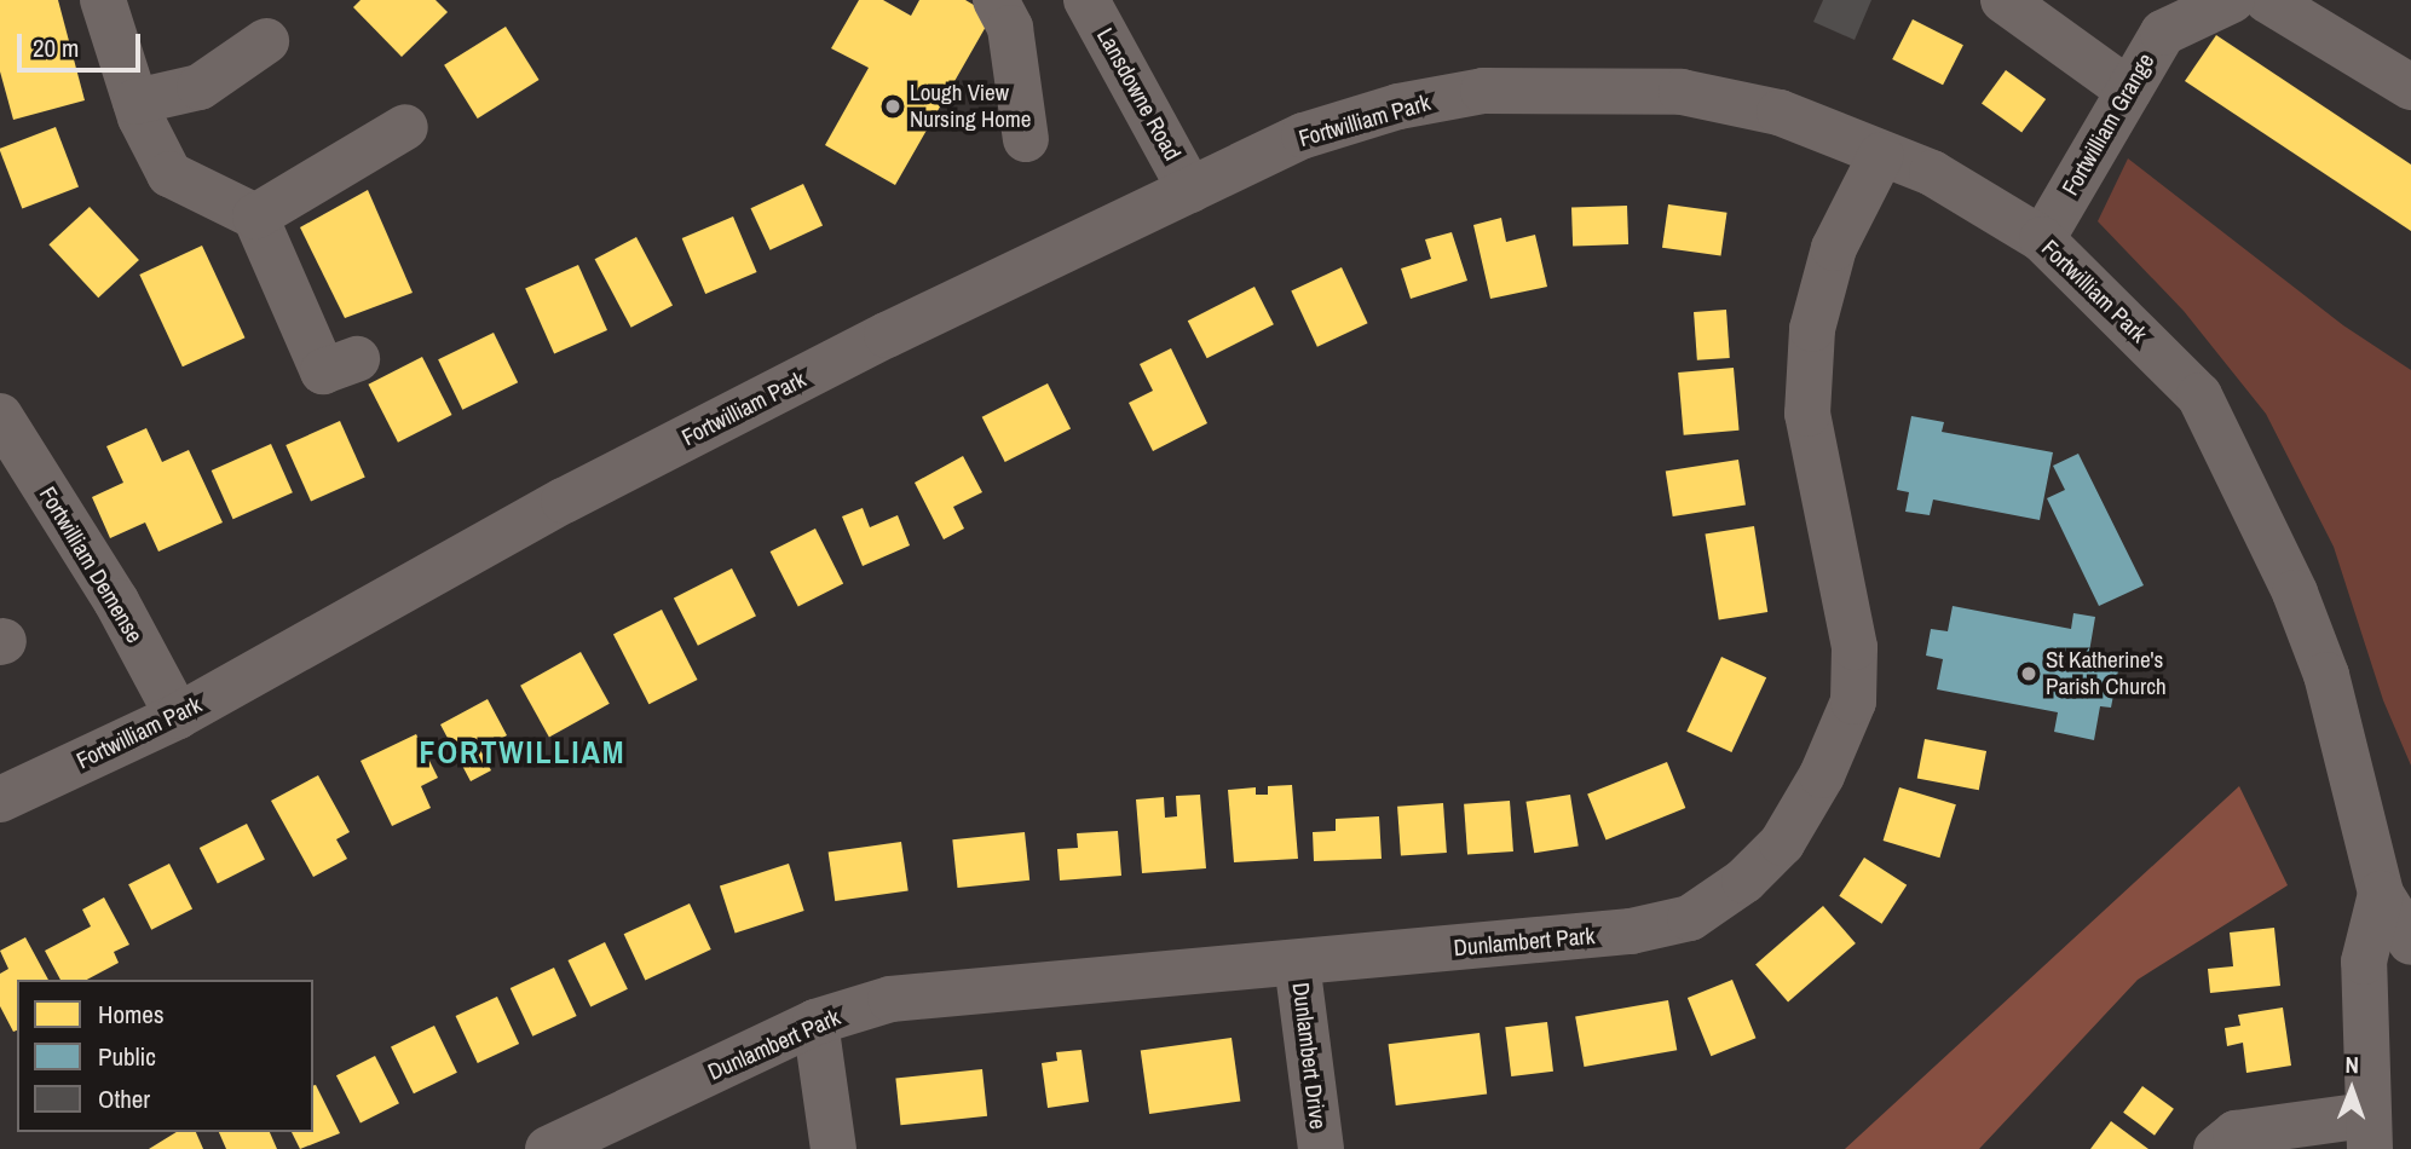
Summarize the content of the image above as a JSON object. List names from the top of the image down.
{
  "streets": {
    "street": [
      "Lansdowne Road",
      "Fortwilliam Park",
      "Fortwilliam Grange",
      "Fortwilliam Demense",
      "Dunlambert Park",
      "Dunlambert Drive"
    ]
  },
  "crossings": [
    ["Lansdowne Road", "Fortwilliam Park"],
    ["Fortwilliam Park", "Fortwilliam Grange"],
    ["Fortwilliam Park", "Fortwilliam Demense"],
    ["Fortwilliam Park", "Dunlambert Park"],
    ["Dunlambert Park", "Dunlambert Drive"]
  ],
  "districts": ["FORTWILLIAM"],
  "places": ["Lough View Nursing Home", "St Katherine's Parish Church"],
  "legend": ["Homes", "Public", "Other"],
  "scale_bar": "20 m",
  "north": "top"
}
